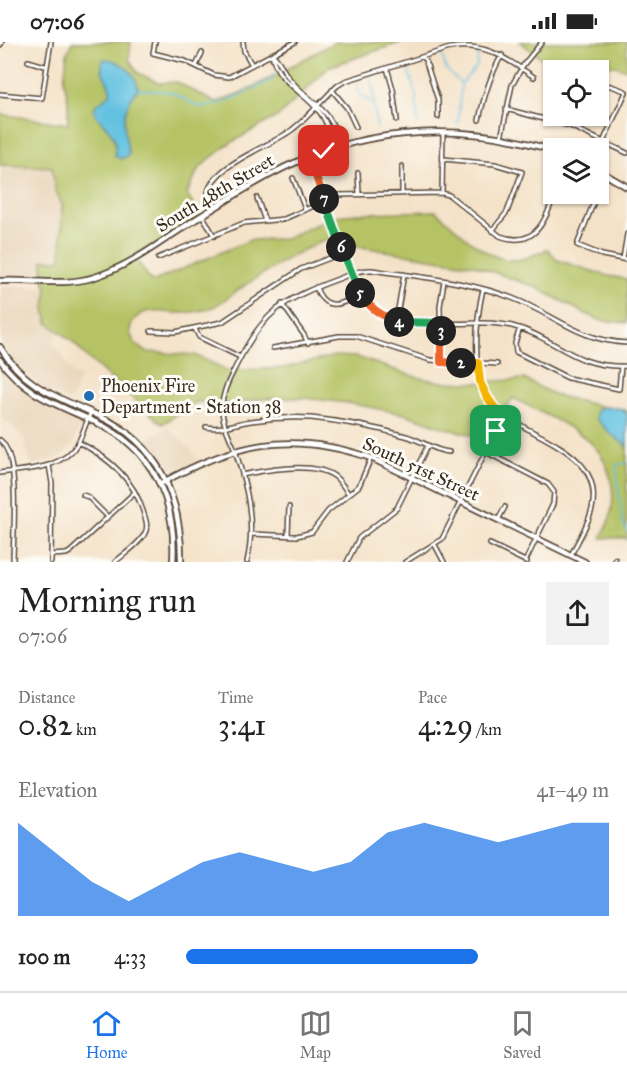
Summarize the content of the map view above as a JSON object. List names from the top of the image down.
{
  "streets": {
    "main road": ["South 48th Street", "South 51st Street"]
  },
  "places": ["Phoenix Fire Department - Station 38"],
  "page": {
    "status": "07:06",
    "pins": [
      "7",
      "6",
      "5",
      "4",
      "3",
      "2"
    ],
    "heading": ["Morning run", "07:06"],
    "stats": [
      ["Distance", "0.82 km"],
      ["Time", "3:41"],
      ["Pace", "4:29 /km"]
    ],
    "chart": ["Elevation", "41–49 m"],
    "list": [
      {
        "name": "100 m",
        "note": "4:33"
      }
    ],
    "tabs": ["Home", "Map", "Saved"]
  }
}
